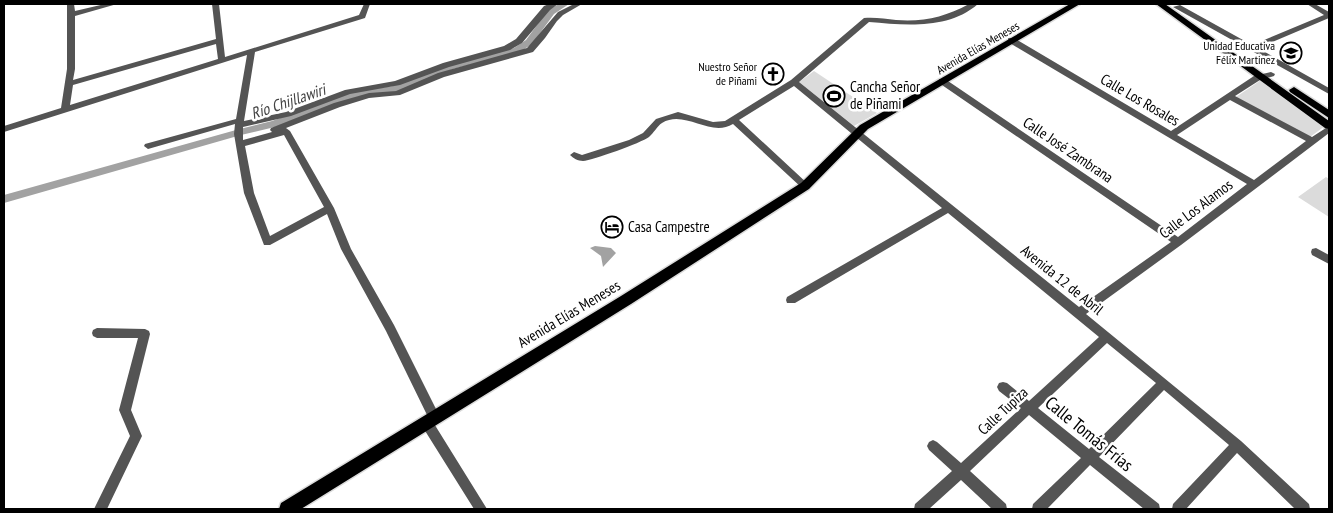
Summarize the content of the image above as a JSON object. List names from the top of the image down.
{
  "streets": {
    "main road": ["Avenida Elías Meneses"],
    "street": [
      "Calle Los Rosales",
      "Calle José Zambrana",
      "Calle Los Alamos",
      "Avenida 12 de Abril",
      "Calle Tupiza",
      "Calle Tomás Frías"
    ]
  },
  "crossings": [
    ["Avenida Elías Meneses", "Calle Los Rosales"],
    ["Avenida Elías Meneses", "Calle José Zambrana"],
    ["Avenida Elías Meneses", "Avenida 12 de Abril"],
    ["Calle Los Rosales", "Calle Los Alamos"],
    ["Calle José Zambrana", "Calle Los Alamos"],
    ["Calle Los Alamos", "Avenida 12 de Abril"],
    ["Avenida 12 de Abril", "Calle Tupiza"],
    ["Calle Tupiza", "Calle Tomás Frías"]
  ],
  "water": ["Río Chijllawiri"],
  "places": {
    "school or university": ["Unidad Educativa Félix Martinez"],
    "church": ["Nuestro Señor de Piñami"],
    "sports": ["Cancha Señor de Piñami"],
    "hotel": ["Casa Campestre"]
  }
}
